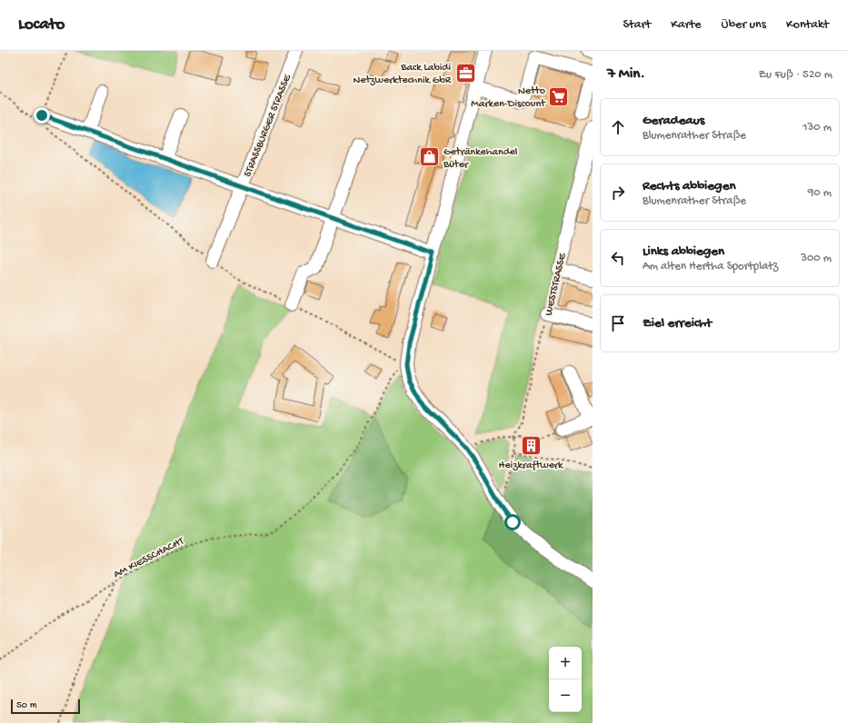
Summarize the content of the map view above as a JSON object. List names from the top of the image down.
{
  "streets": {
    "street": ["STRASSBURGER STRASSE", "WESTSTRASSE"],
    "path": ["AM KIESSCHACHT"]
  },
  "places": {
    "office": ["Back Labidi Netzwerktechnik GbR"],
    "supermarket": ["Netto Marken-Discount"],
    "shop": ["Getränkehandel Büter"],
    "building": ["Heizkraftwerk"]
  },
  "scale_bar": "50 m",
  "page": {
    "header": "Locato",
    "nav": [
      "Start",
      "Karte",
      "Über uns",
      "Kontakt"
    ],
    "heading": ["7 Min.", "Zu Fuß · 520 m"],
    "list": [
      ["Geradeaus", "Blumenrather Straße", "130 m"],
      ["Rechts abbiegen", "Blumenrather Straße", "90 m"],
      ["Links abbiegen", "Am alten Hertha Sportplatz", "300 m"],
      "Ziel erreicht"
    ],
    "map_buttons": ["+", "−"],
    "scale": "50 m"
  }
}
